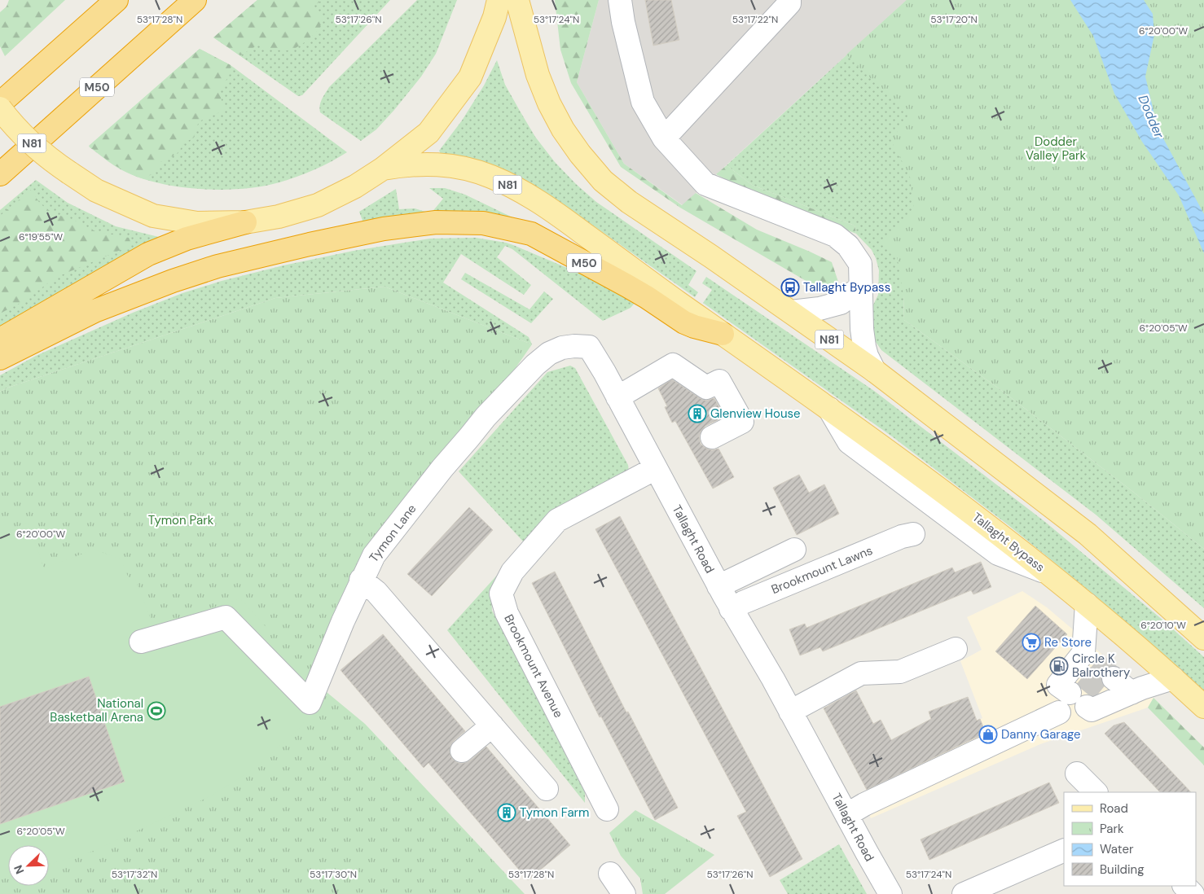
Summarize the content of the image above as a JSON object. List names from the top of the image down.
{
  "streets": {
    "highway": ["M50"],
    "main road": ["N81", "Tallaght Bypass"],
    "street": [
      "Tymon Lane",
      "Tallaght Road",
      "Brookmount Lawns",
      "Brookmount Avenue"
    ]
  },
  "crossings": [
    ["M50", "Tallaght Bypass"],
    ["N81", "Tallaght Bypass"],
    ["Tymon Lane", "Tallaght Road"],
    ["Tallaght Road", "Brookmount Lawns"],
    ["Tallaght Road", "Brookmount Avenue"]
  ],
  "water": ["Dodder"],
  "parks": ["Dodder Valley Park", "Tymon Park"],
  "places": {
    "bus stop": ["Tallaght Bypass"],
    "building": ["Glenview House", "Tymon Farm"],
    "supermarket": ["Re Store"],
    "fuel station": ["Circle K Balrothery"],
    "sports": ["National Basketball Arena"],
    "shop": ["Danny Garage"]
  },
  "legend": [
    "Road",
    "Park",
    "Water",
    "Building"
  ],
  "north": "bottom left",
  "coordinates": [
    "53°17'28\"N",
    "53°17'26\"N",
    "53°17'24\"N",
    "53°17'22\"N",
    "53°17'20\"N",
    "6°20'00\"W",
    "6°19'55\"W",
    "6°20'05\"W",
    "6°20'10\"W",
    "53°17'32\"N",
    "53°17'30\"N"
  ]
}
